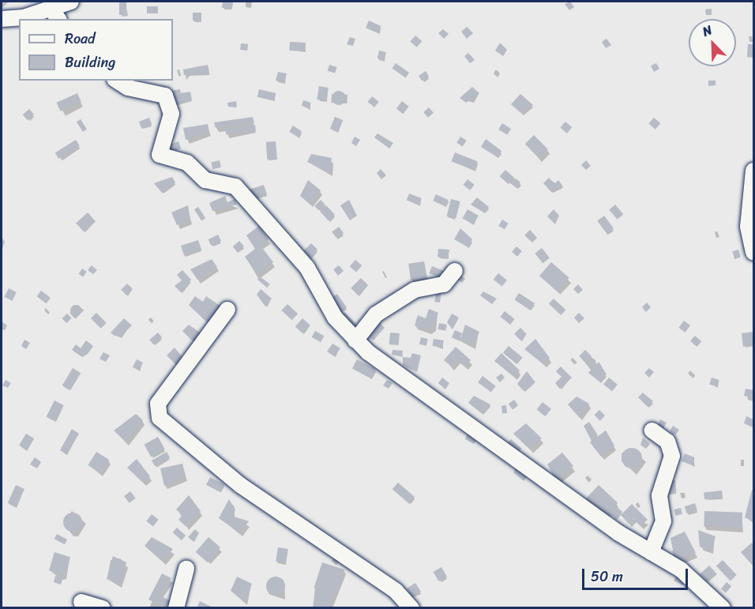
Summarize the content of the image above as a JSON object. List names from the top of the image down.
{
  "legend": ["Road", "Building"],
  "scale_bar": "50 m",
  "north": "top left"
}
